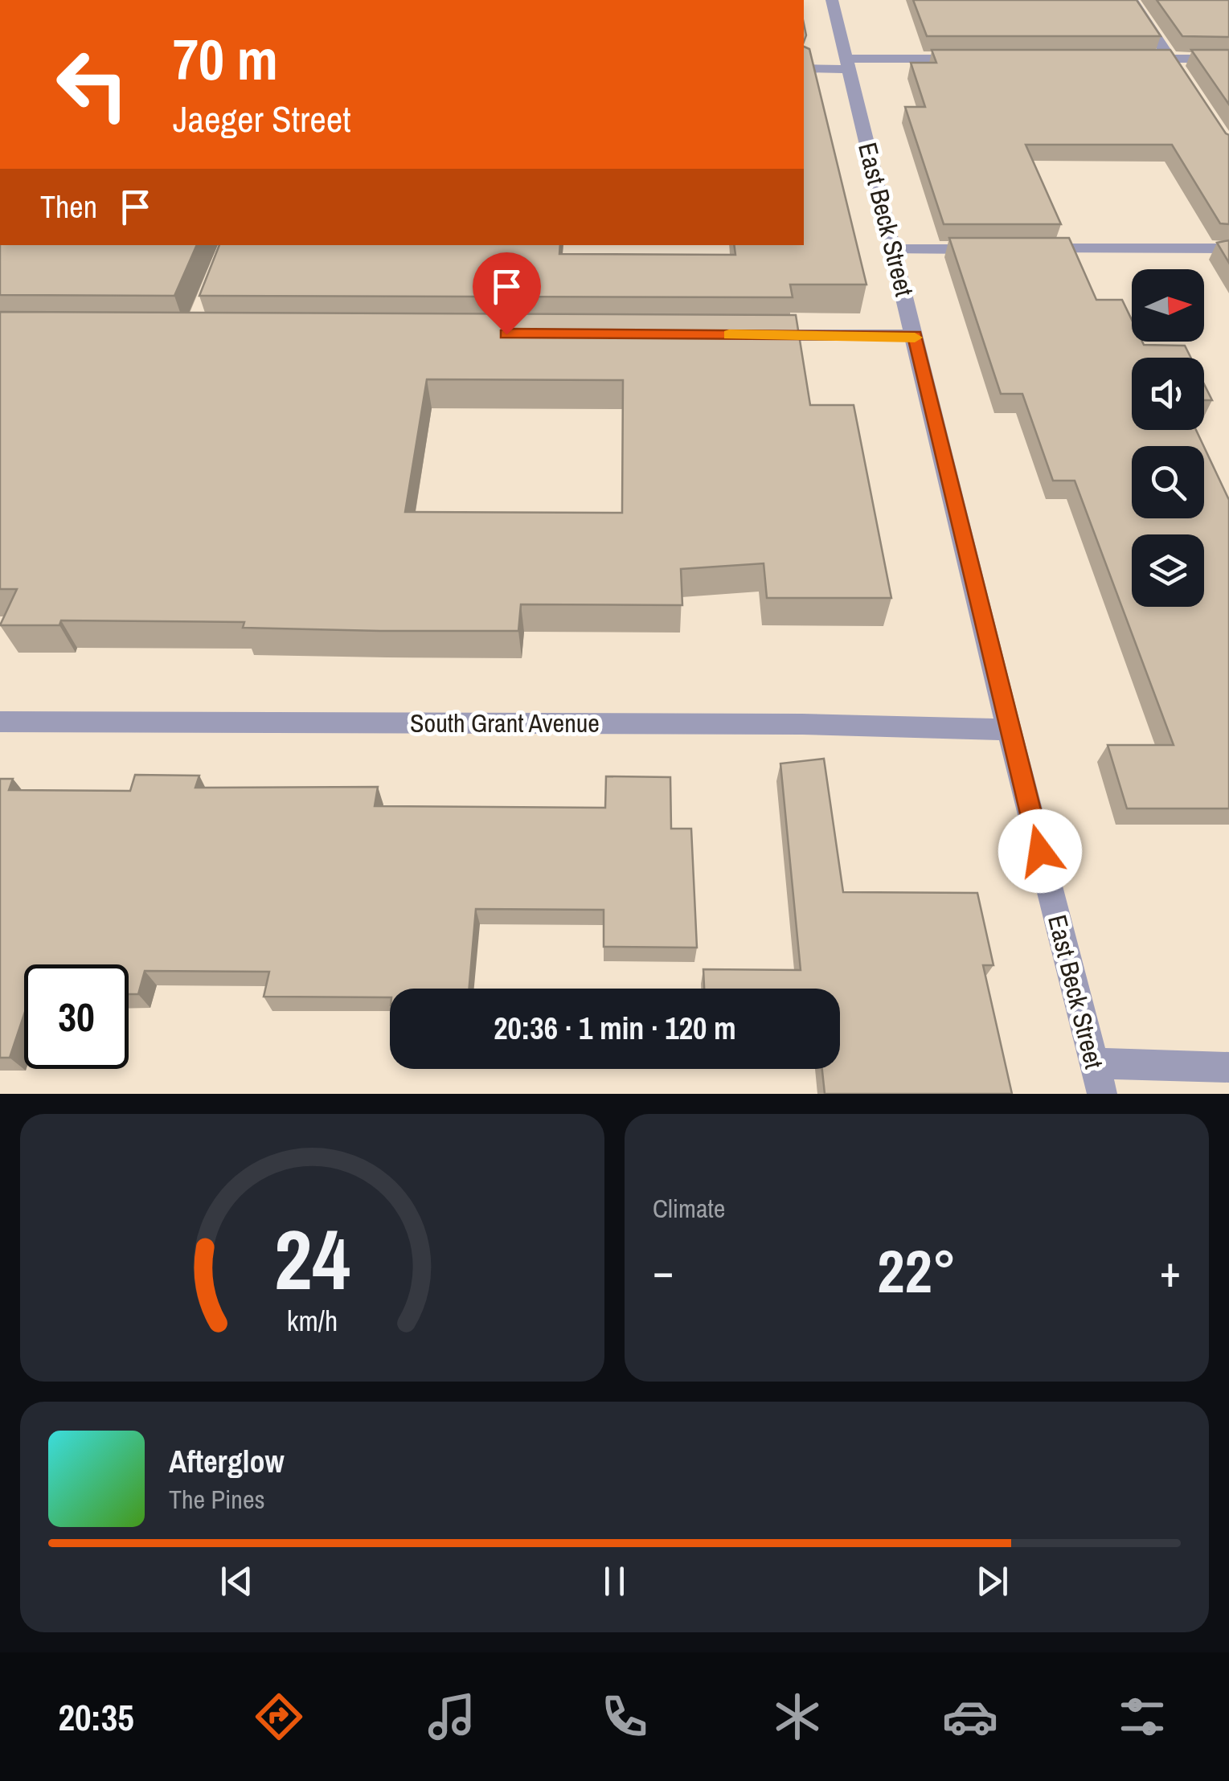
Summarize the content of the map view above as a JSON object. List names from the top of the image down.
{
  "streets": {
    "street": ["East Beck Street", "South Grant Avenue"]
  },
  "crossings": [
    ["East Beck Street", "South Grant Avenue"]
  ],
  "north": "right",
  "page": {
    "turn": ["70 m", "Jaeger Street"],
    "then": "Then",
    "limit": "30",
    "trip": "20:36 · 1 min · 120 m",
    "tile": "Climate",
    "heat": ["−", "22°", "+"],
    "song": ["Afterglow", "The Pines"],
    "tabs": "20:35",
    "gauge": ["24", "km/h"]
  }
}
